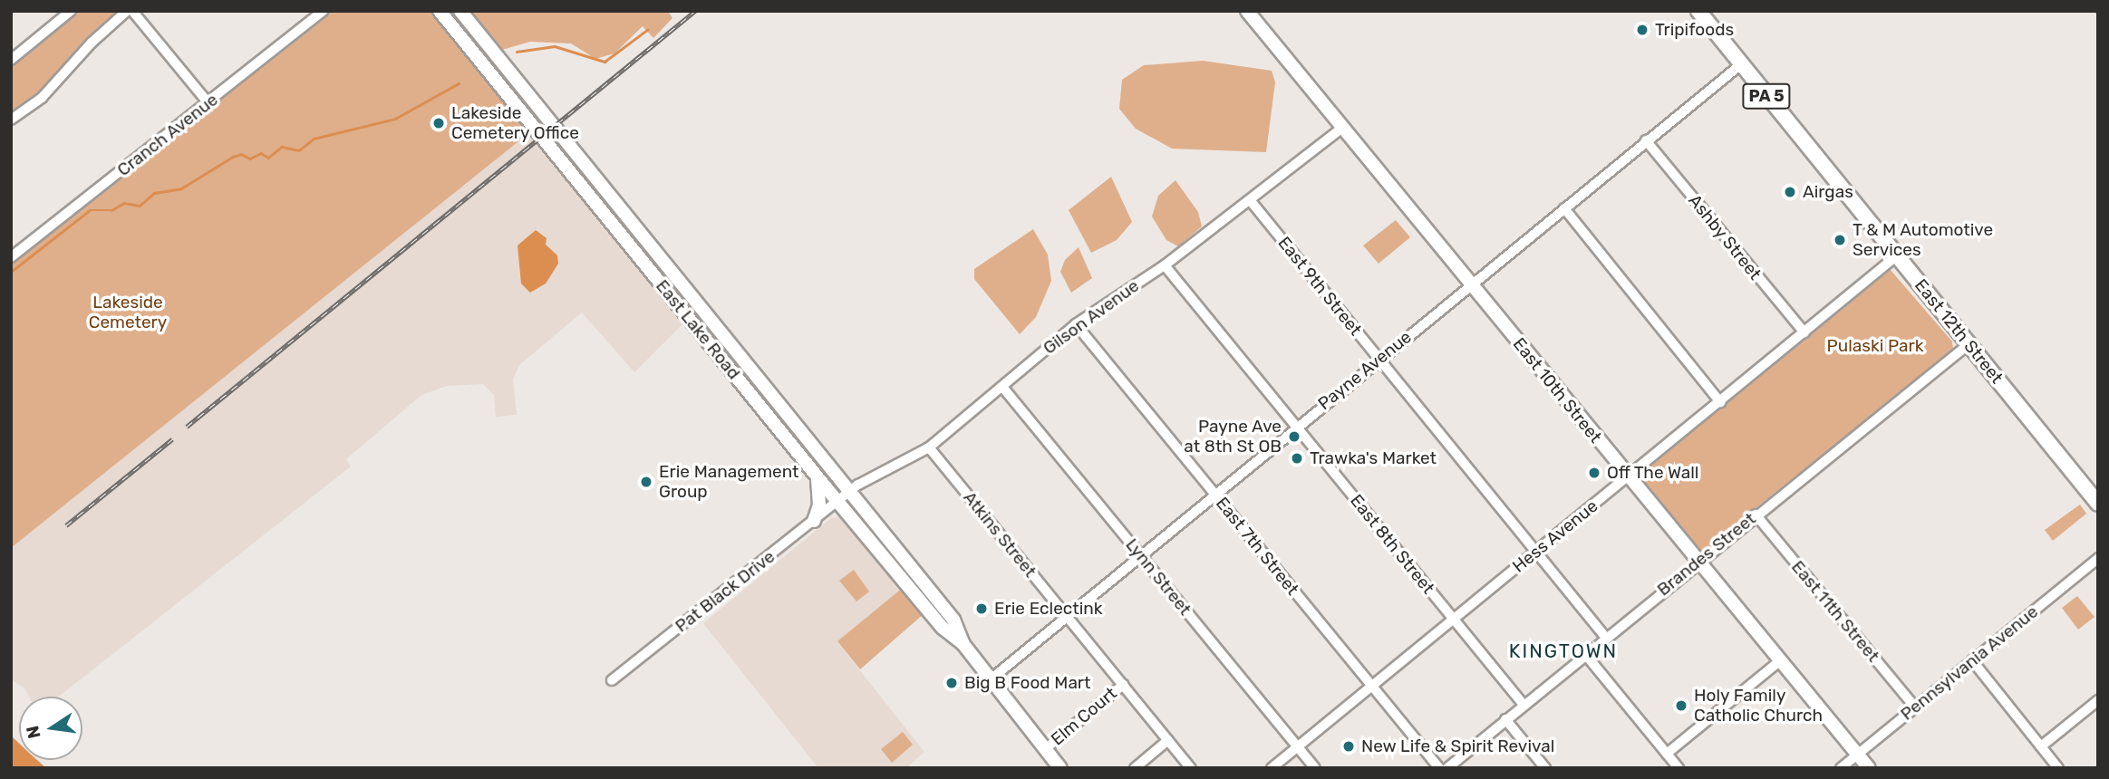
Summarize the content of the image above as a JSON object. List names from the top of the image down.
{
  "streets": {
    "main road": [
      "PA 5",
      "East Lake Road",
      "East 12th Street",
      "East 10th Street"
    ],
    "street": [
      "Cranch Avenue",
      "Ashby Street",
      "East 9th Street",
      "Gilson Avenue",
      "Payne Avenue",
      "Atkins Street",
      "Hess Avenue",
      "East 8th Street",
      "East 7th Street",
      "Brandes Street",
      "Lynn Street",
      "Pat Black Drive",
      "East 11th Street",
      "Pennsylvania Avenue",
      "Elm Court"
    ]
  },
  "crossings": [
    ["Ashby Street", "Payne Avenue"],
    ["Ashby Street", "Hess Avenue"],
    ["East 9th Street", "Gilson Avenue"],
    ["East 9th Street", "Payne Avenue"],
    ["East 9th Street", "Hess Avenue"],
    ["East 9th Street", "Brandes Street"],
    ["Gilson Avenue", "East Lake Road"],
    ["Gilson Avenue", "East 10th Street"],
    ["Gilson Avenue", "Atkins Street"],
    ["Gilson Avenue", "East 8th Street"],
    ["Gilson Avenue", "East 7th Street"],
    ["Gilson Avenue", "Lynn Street"],
    ["Gilson Avenue", "Pat Black Drive"],
    ["East Lake Road", "Payne Avenue"],
    ["East Lake Road", "Pat Black Drive"],
    ["East Lake Road", "Elm Court"],
    ["East 12th Street", "Payne Avenue"],
    ["East 12th Street", "Hess Avenue"],
    ["East 12th Street", "Brandes Street"],
    ["Payne Avenue", "East 10th Street"],
    ["Payne Avenue", "Atkins Street"],
    ["Payne Avenue", "East 8th Street"],
    ["Payne Avenue", "East 7th Street"],
    ["Payne Avenue", "Lynn Street"],
    ["East 10th Street", "Hess Avenue"],
    ["East 10th Street", "Brandes Street"],
    ["East 10th Street", "Pennsylvania Avenue"],
    ["Atkins Street", "Elm Court"],
    ["Hess Avenue", "East 8th Street"],
    ["Hess Avenue", "East 7th Street"],
    ["Hess Avenue", "Lynn Street"],
    ["East 8th Street", "Brandes Street"],
    ["Brandes Street", "East 11th Street"],
    ["East 11th Street", "Pennsylvania Avenue"]
  ],
  "districts": ["KINGTOWN"],
  "parks": ["Lakeside Cemetery", "Pulaski Park"],
  "places": [
    "Tripifoods",
    "Lakeside Cemetery Office",
    "Airgas",
    "T & M Automotive Services",
    "Payne Ave at 8th St OB",
    "Trawka's Market",
    "Off The Wall",
    "Erie Management Group",
    "Erie Eclectink",
    "Big B Food Mart",
    "Holy Family Catholic Church",
    "New Life & Spirit Revival"
  ],
  "north": "left"
}
